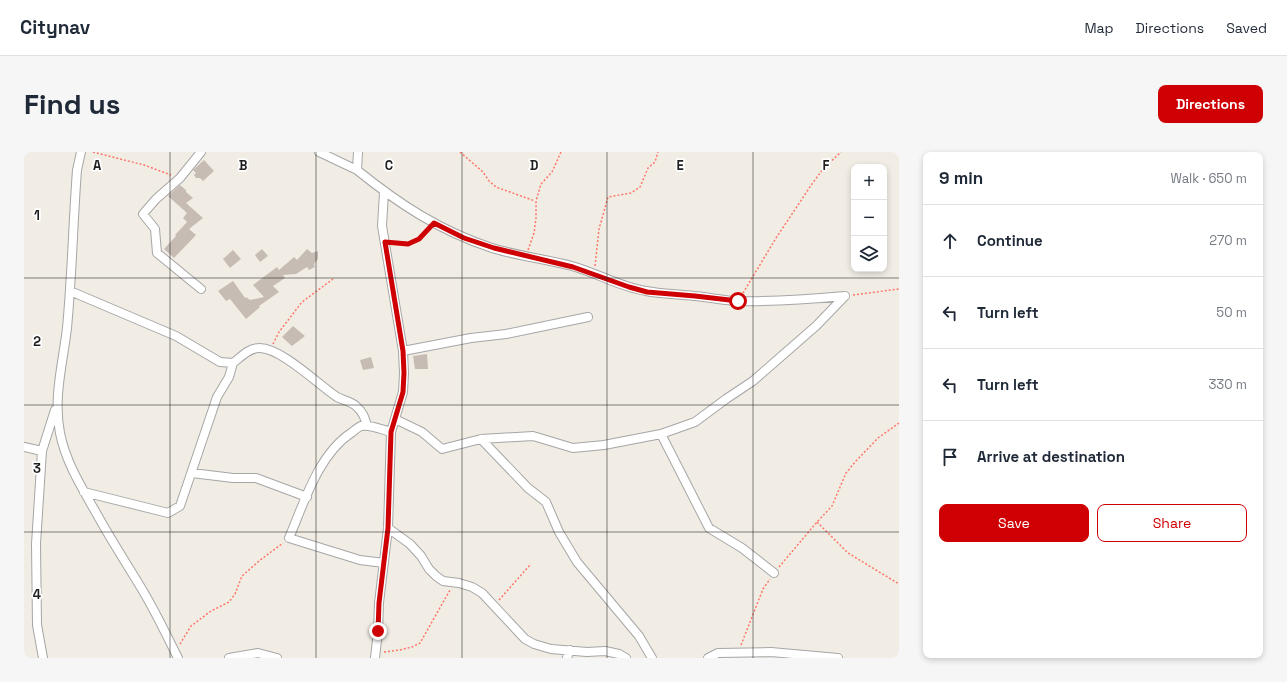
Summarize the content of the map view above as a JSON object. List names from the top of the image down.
{
  "page": {
    "header": "Citynav",
    "nav": ["Map", "Directions", "Saved"],
    "buttons": [
      "Directions",
      ["Save", "Share"]
    ],
    "title": "Find us",
    "heading": ["9 min", "Walk · 650 m"],
    "map_buttons": ["+", "−"],
    "list": [
      ["Continue", "270 m"],
      ["Turn left", "50 m"],
      ["Turn left", "330 m"],
      "Arrive at destination"
    ]
  },
  "grid": {
    "columns": [
      "A",
      "B",
      "C",
      "D",
      "E",
      "F"
    ],
    "rows": [
      "1",
      "2",
      "3",
      "4"
    ]
  }
}
